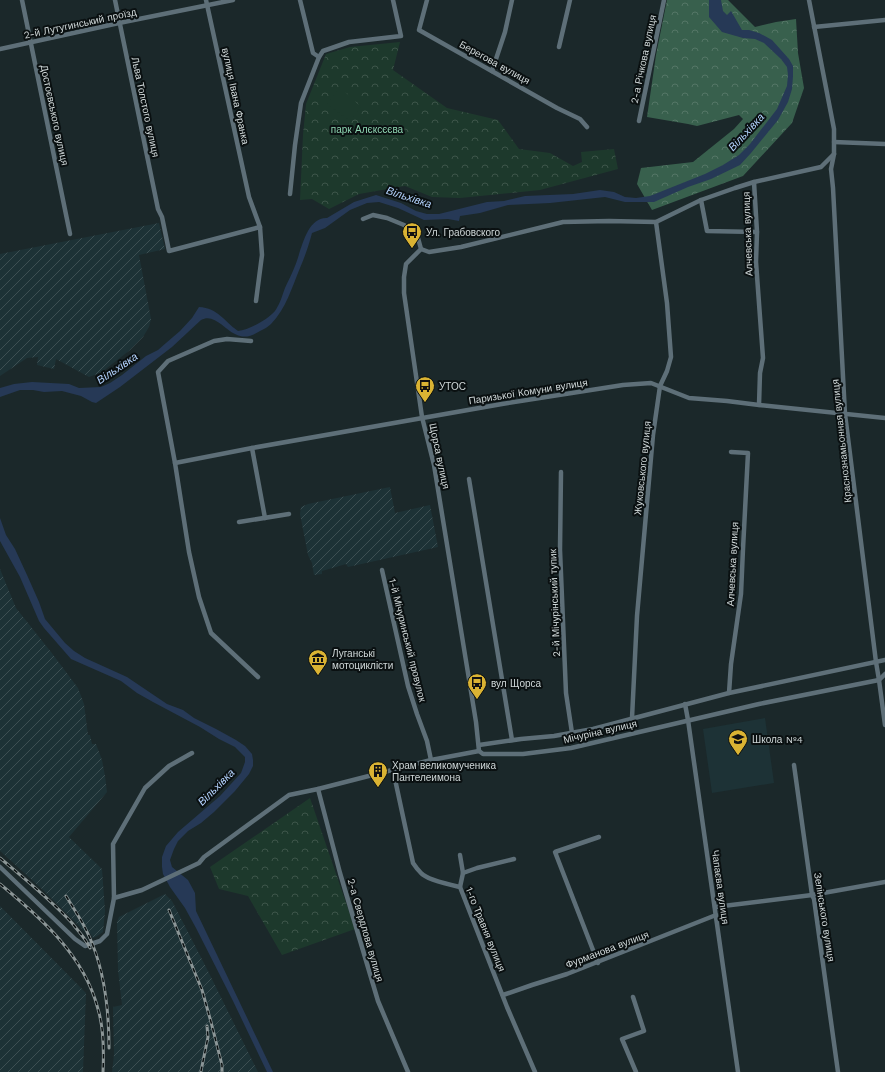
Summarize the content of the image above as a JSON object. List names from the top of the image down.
{
  "streets": {
    "street": [
      "2-й Лутугинський проїзд",
      "2-а Річкова вулиця",
      "Берегова вулиця",
      "вулиця Івана Франка",
      "Льва Толстого вулиця",
      "Достоєвського вулиця",
      "Алчевська вулиця",
      "Паризької Комуни вулиця",
      "Краснознамьонная вулиця",
      "Щорса вулиця",
      "Жуковського вулиця",
      "2-й Мічурінський тупик",
      "1-й Мічуринський провулок",
      "Мічуріна вулиця",
      "Чапаєва вулиця",
      "Зелінського вулиця",
      "1-го Травня вулиця",
      "2-а Свердлова вулиця",
      "Фурманова вулиця"
    ]
  },
  "crossings": [
    ["2-й Лутугинський проїзд", "вулиця Івана Франка"],
    ["2-й Лутугинський проїзд", "Льва Толстого вулиця"],
    ["2-й Лутугинський проїзд", "Достоєвського вулиця"],
    ["вулиця Івана Франка", "Льва Толстого вулиця"],
    ["Алчевська вулиця", "Паризької Комуни вулиця"],
    ["Алчевська вулиця", "Мічуріна вулиця"],
    ["Паризької Комуни вулиця", "Краснознамьонная вулиця"],
    ["Паризької Комуни вулиця", "Щорса вулиця"],
    ["Паризької Комуни вулиця", "Жуковського вулиця"],
    ["Краснознамьонная вулиця", "Мічуріна вулиця"],
    ["Щорса вулиця", "Мічуріна вулиця"],
    ["Жуковського вулиця", "Мічуріна вулиця"],
    ["2-й Мічурінський тупик", "Мічуріна вулиця"],
    ["1-й Мічуринський провулок", "Мічуріна вулиця"],
    ["Мічуріна вулиця", "Чапаєва вулиця"],
    ["Мічуріна вулиця", "1-го Травня вулиця"],
    ["Мічуріна вулиця", "2-а Свердлова вулиця"],
    ["Чапаєва вулиця", "Фурманова вулиця"],
    ["1-го Травня вулиця", "Фурманова вулиця"]
  ],
  "water": ["Вільхівка"],
  "parks": ["парк Алєксєєва"],
  "places": {
    "bus stop": ["Ул. Грабовского", "УТОС", "вул Щорса"],
    "museum": ["Луганські мотоциклісти"],
    "school or university": ["Школа №4"],
    "building": ["Храм великомученика Пантелеимона"]
  }
}
